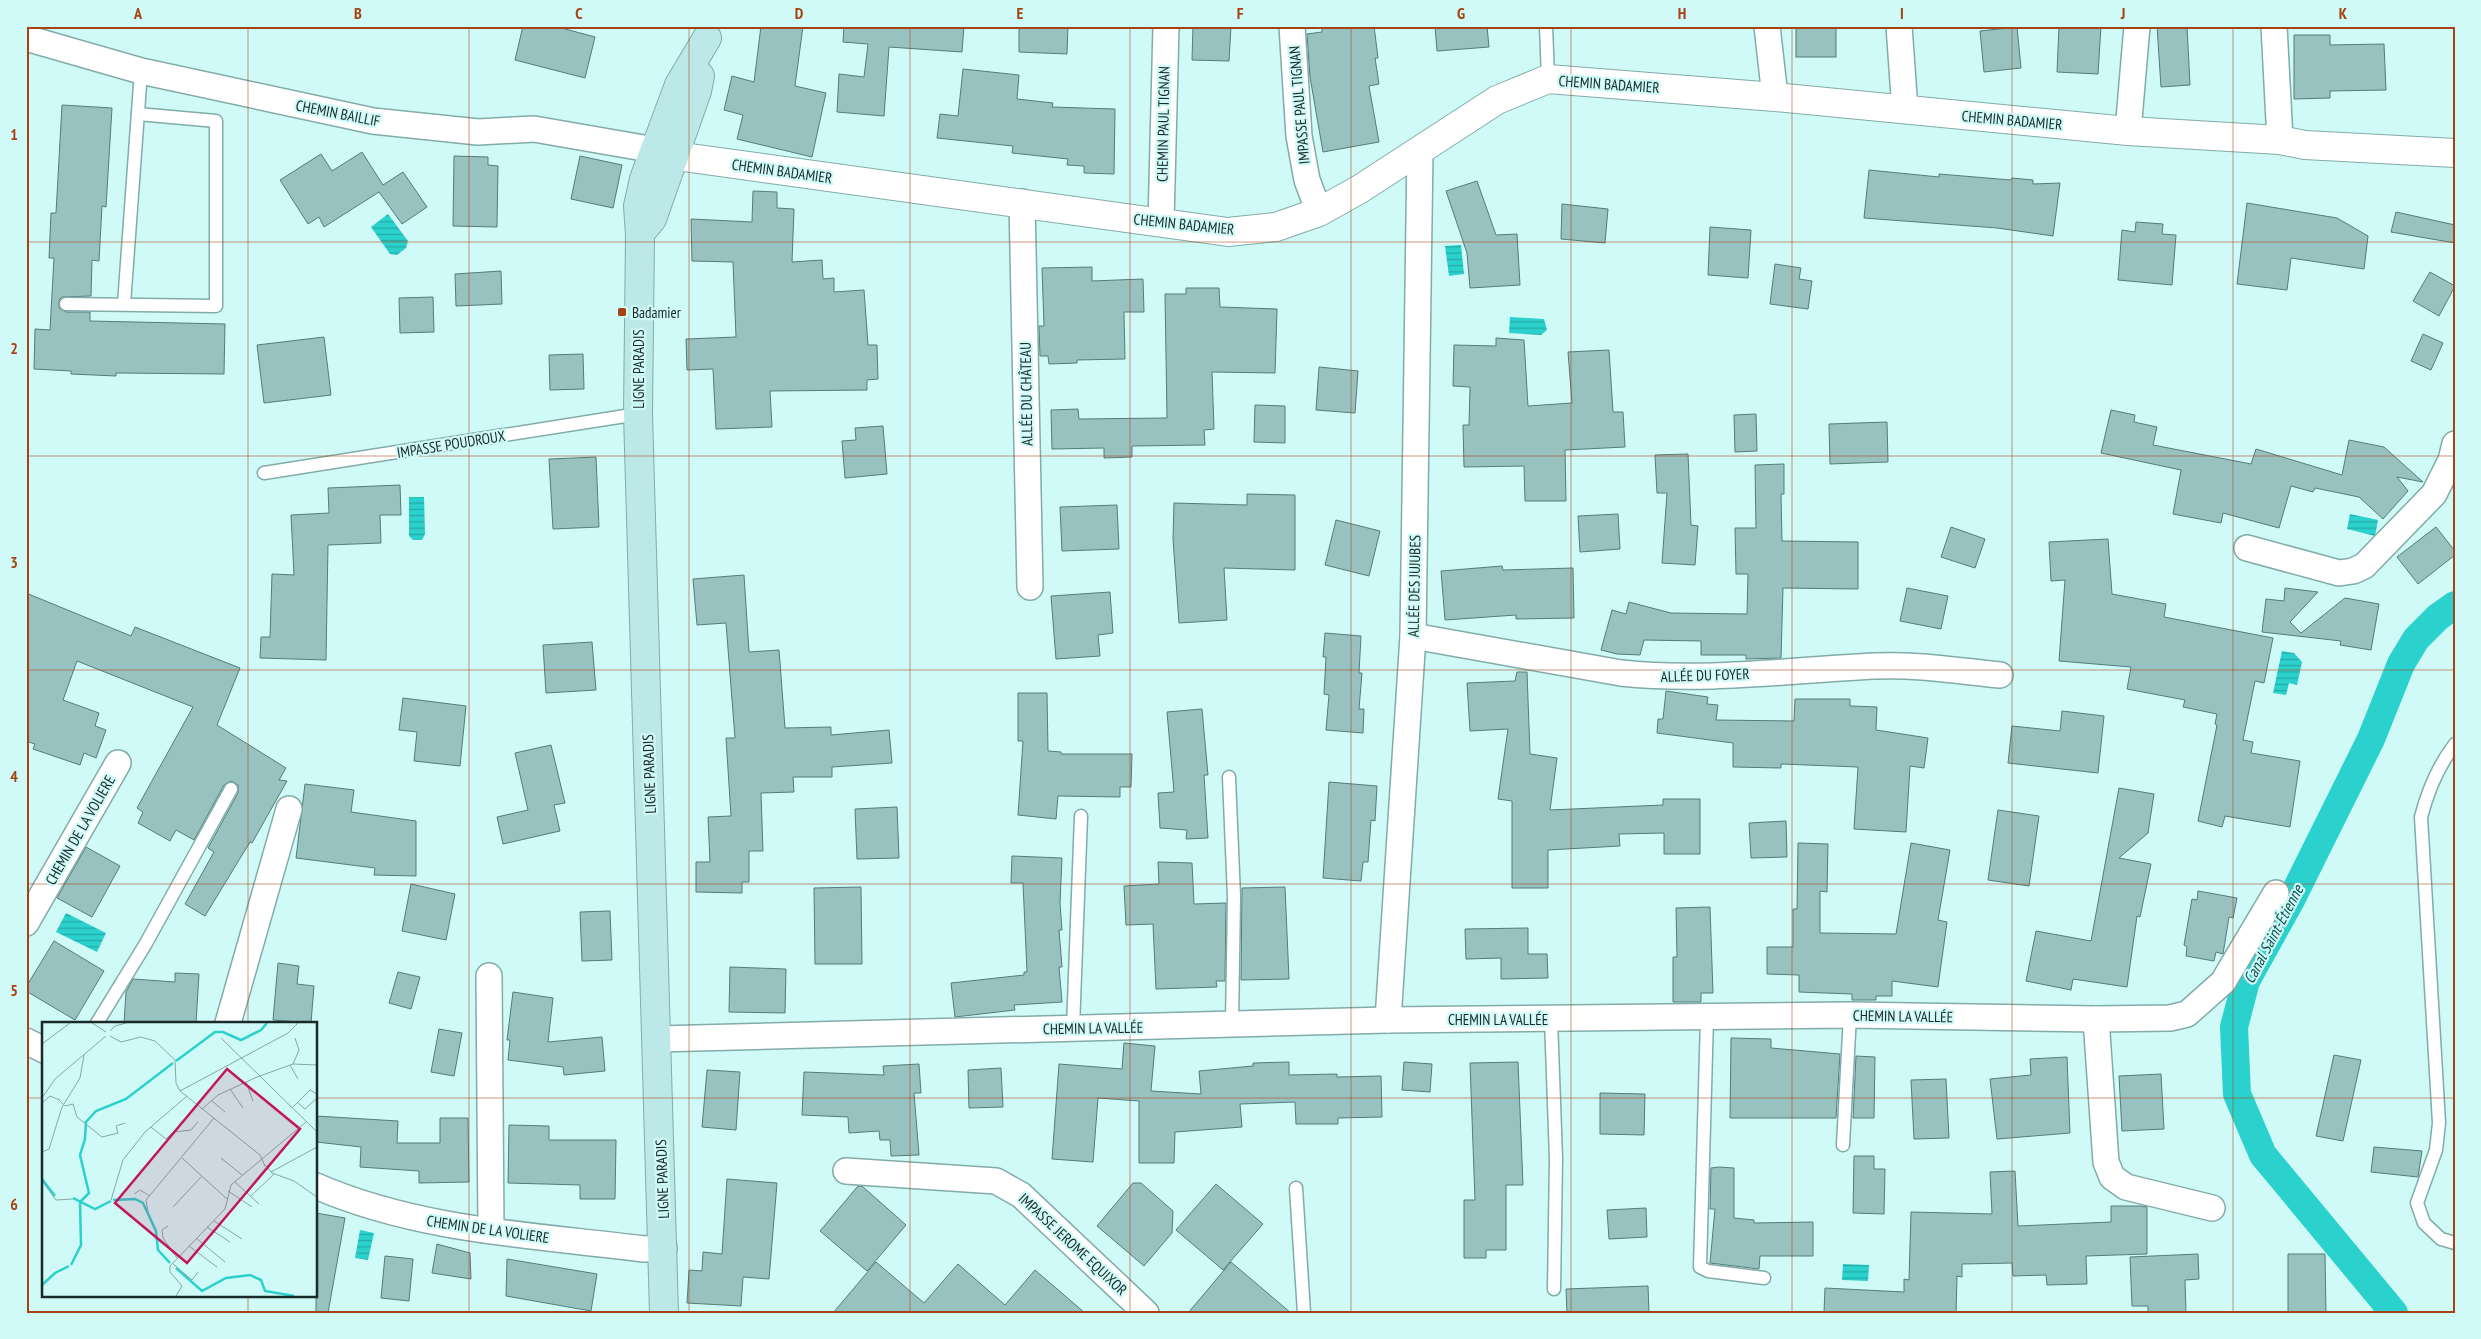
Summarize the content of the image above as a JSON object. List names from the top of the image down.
{
  "streets": {
    "main road": ["LIGNE PARADIS"],
    "street": [
      "CHEMIN BADAMIER",
      "IMPASSE PAUL TIGNAN",
      "CHEMIN BAILLIF",
      "CHEMIN PAUL TIGNAN",
      "ALLÉE DU CHÂTEAU",
      "ALLÉE DES JUJUBES",
      "ALLÉE DU FOYER",
      "CHEMIN DE LA VOLIERE",
      "CHEMIN LA VALLÉE",
      "IMPASSE JEROME EQUIXOR"
    ],
    "lane": ["IMPASSE POUDROUX"]
  },
  "crossings": [
    ["CHEMIN BADAMIER", "IMPASSE PAUL TIGNAN"],
    ["CHEMIN BADAMIER", "CHEMIN BAILLIF"],
    ["CHEMIN BADAMIER", "CHEMIN PAUL TIGNAN"],
    ["CHEMIN BADAMIER", "LIGNE PARADIS"],
    ["CHEMIN BADAMIER", "ALLÉE DU CHÂTEAU"],
    ["CHEMIN BADAMIER", "ALLÉE DES JUJUBES"],
    ["CHEMIN BAILLIF", "LIGNE PARADIS"],
    ["LIGNE PARADIS", "IMPASSE POUDROUX"],
    ["LIGNE PARADIS", "CHEMIN DE LA VOLIERE"],
    ["LIGNE PARADIS", "CHEMIN LA VALLÉE"],
    ["ALLÉE DES JUJUBES", "ALLÉE DU FOYER"],
    ["ALLÉE DES JUJUBES", "CHEMIN LA VALLÉE"]
  ],
  "water": ["Canal Saint-Étienne"],
  "places": {
    "transit": ["Badamier"]
  },
  "grid": {
    "columns": [
      "A",
      "B",
      "C",
      "D",
      "E",
      "F",
      "G",
      "H",
      "I",
      "J",
      "K"
    ],
    "rows": [
      "1",
      "2",
      "3",
      "4",
      "5",
      "6"
    ]
  }
}
